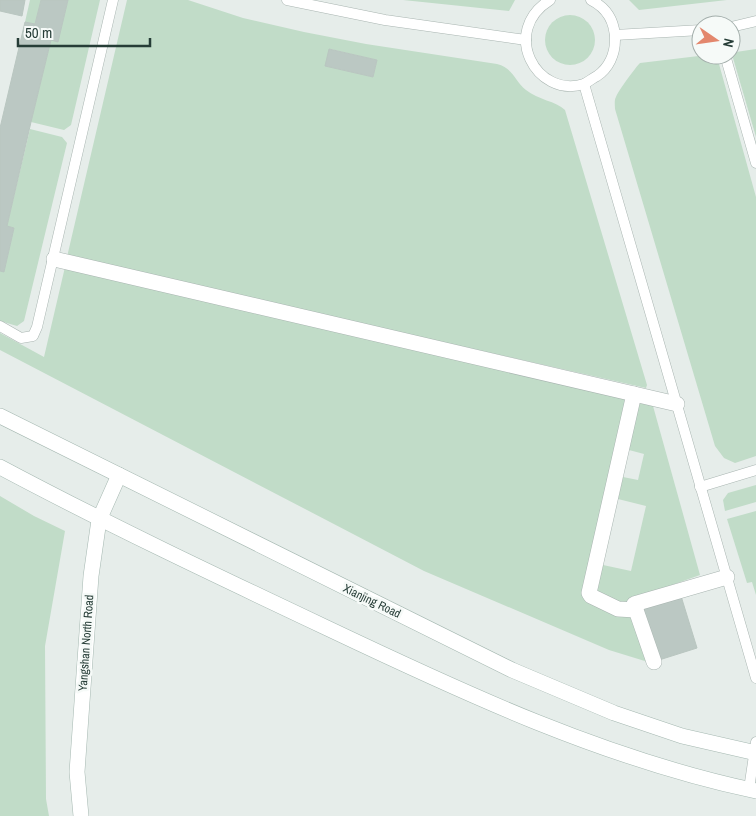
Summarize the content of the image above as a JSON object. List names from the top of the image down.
{
  "streets": {
    "main road": ["Xianjing Road", "Yangshan North Road"]
  },
  "crossings": [
    ["Xianjing Road", "Yangshan North Road"]
  ],
  "scale_bar": "50 m",
  "north": "right"
}
